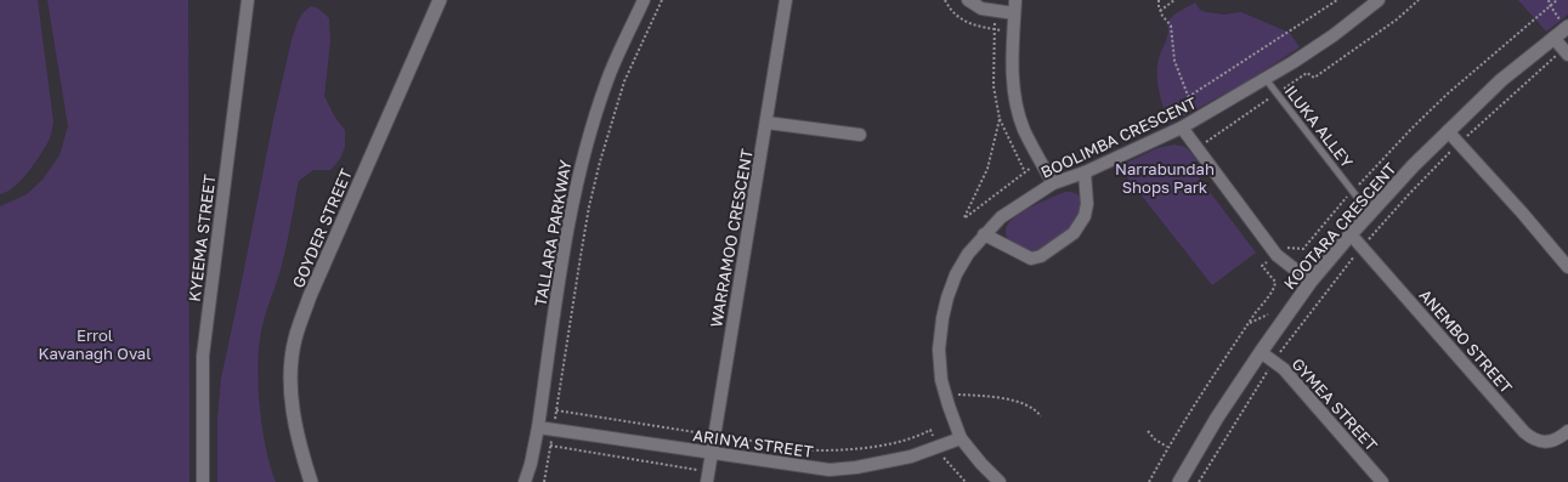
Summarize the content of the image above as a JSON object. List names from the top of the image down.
{
  "streets": {
    "street": [
      "BOOLIMBA CRESCENT",
      "KOOTARA CRESCENT",
      "GOYDER STREET",
      "TALLARA PARKWAY",
      "KYEEMA STREET",
      "WARRAMOO CRESCENT",
      "ANEMBO STREET",
      "GYMEA STREET",
      "ARINYA STREET"
    ],
    "lane": ["ILUKA ALLEY"]
  },
  "crossings": [
    ["ILUKA ALLEY", "BOOLIMBA CRESCENT"],
    ["ILUKA ALLEY", "KOOTARA CRESCENT"],
    ["BOOLIMBA CRESCENT", "ARINYA STREET"],
    ["KOOTARA CRESCENT", "ANEMBO STREET"],
    ["KOOTARA CRESCENT", "GYMEA STREET"],
    ["TALLARA PARKWAY", "ARINYA STREET"],
    ["WARRAMOO CRESCENT", "ARINYA STREET"]
  ],
  "parks": ["Narrabundah Shops Park", "Errol Kavanagh Oval"]
}
